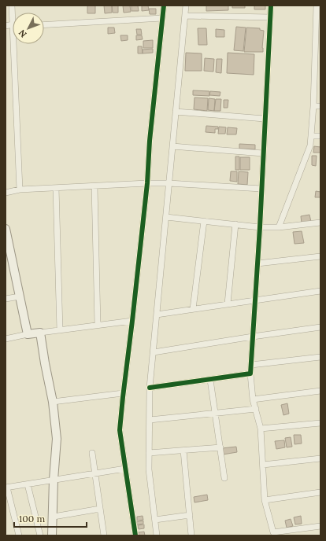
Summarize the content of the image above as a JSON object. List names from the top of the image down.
{
  "scale_bar": "100 m",
  "north": "bottom left"
}
